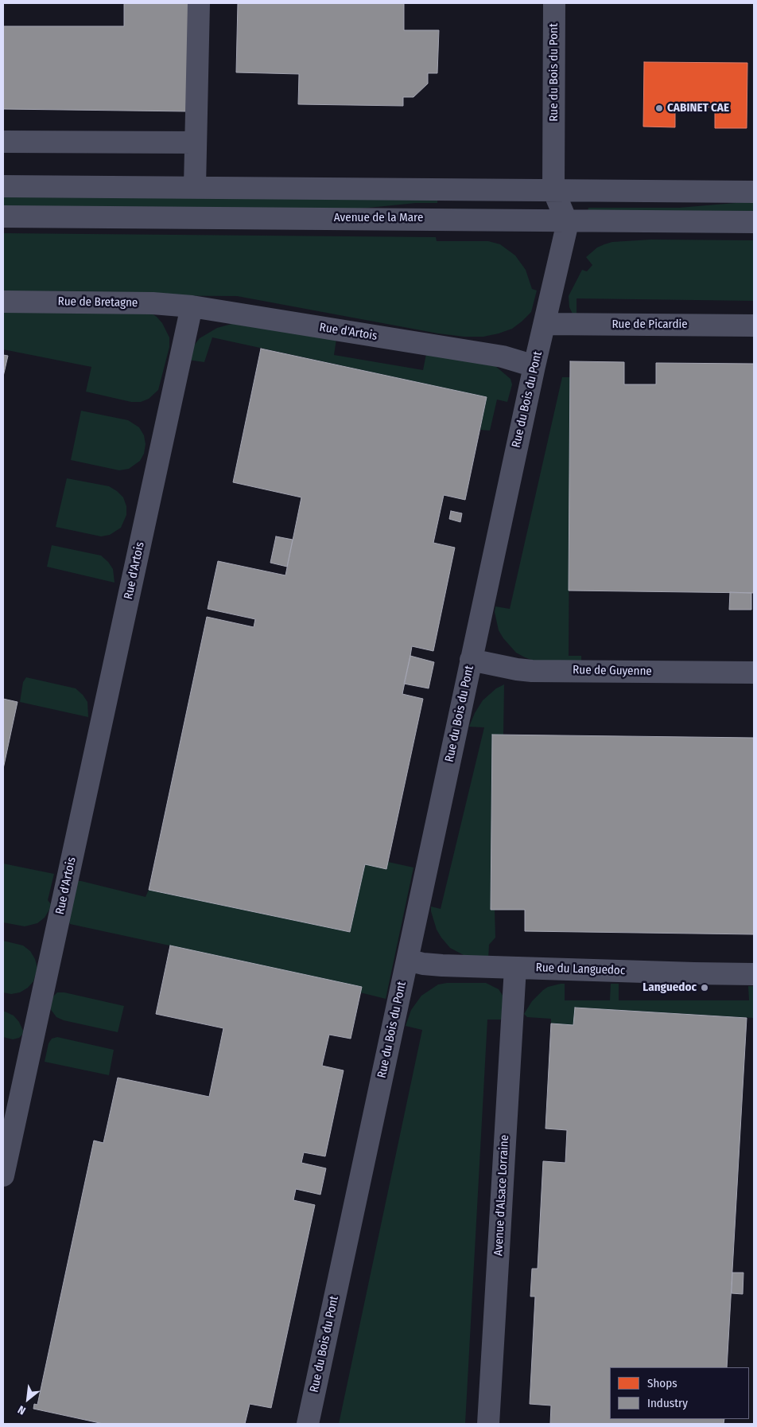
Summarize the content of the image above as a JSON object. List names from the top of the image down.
{
  "streets": {
    "street": [
      "Rue du Bois du Pont",
      "Avenue de la Mare",
      "Rue de Bretagne",
      "Rue de Picardie",
      "Rue d'Artois",
      "Rue de Guyenne",
      "Rue du Languedoc",
      "Avenue d'Alsace Lorraine"
    ]
  },
  "crossings": [
    ["Rue du Bois du Pont", "Avenue de la Mare"],
    ["Rue du Bois du Pont", "Rue de Picardie"],
    ["Rue du Bois du Pont", "Rue d'Artois"],
    ["Rue du Bois du Pont", "Rue de Guyenne"],
    ["Rue du Bois du Pont", "Rue du Languedoc"],
    ["Rue de Bretagne", "Rue d'Artois"],
    ["Rue du Languedoc", "Avenue d'Alsace Lorraine"]
  ],
  "places": ["CABINET CAE", "Languedoc"],
  "legend": ["Shops", "Industry"],
  "north": "bottom left"
}
